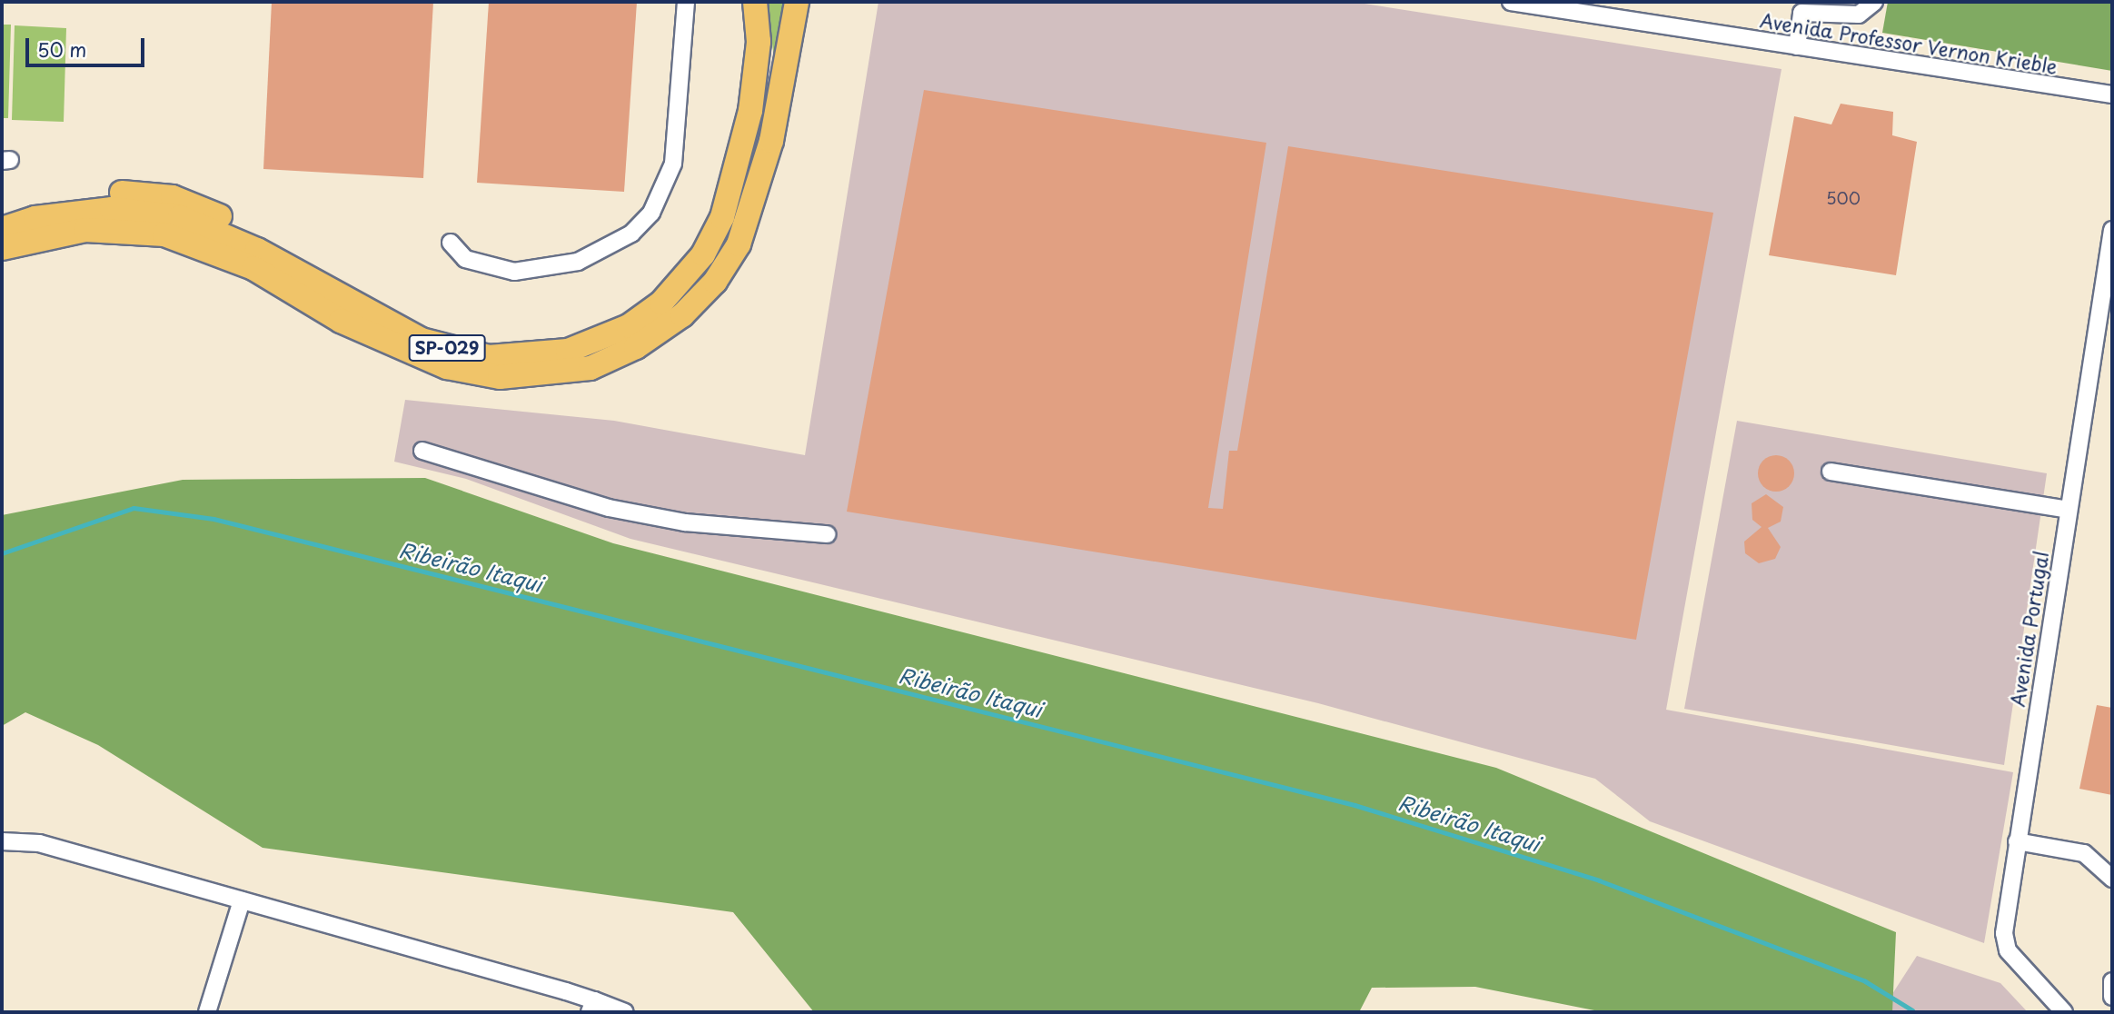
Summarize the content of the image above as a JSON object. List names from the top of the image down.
{
  "streets": {
    "highway": ["SP-029"],
    "street": ["Avenida Professor Vernon Krieble", "Avenida Portugal"]
  },
  "water": ["Ribeirão Itaqui"],
  "house_numbers": ["500"],
  "scale_bar": "50 m"
}
